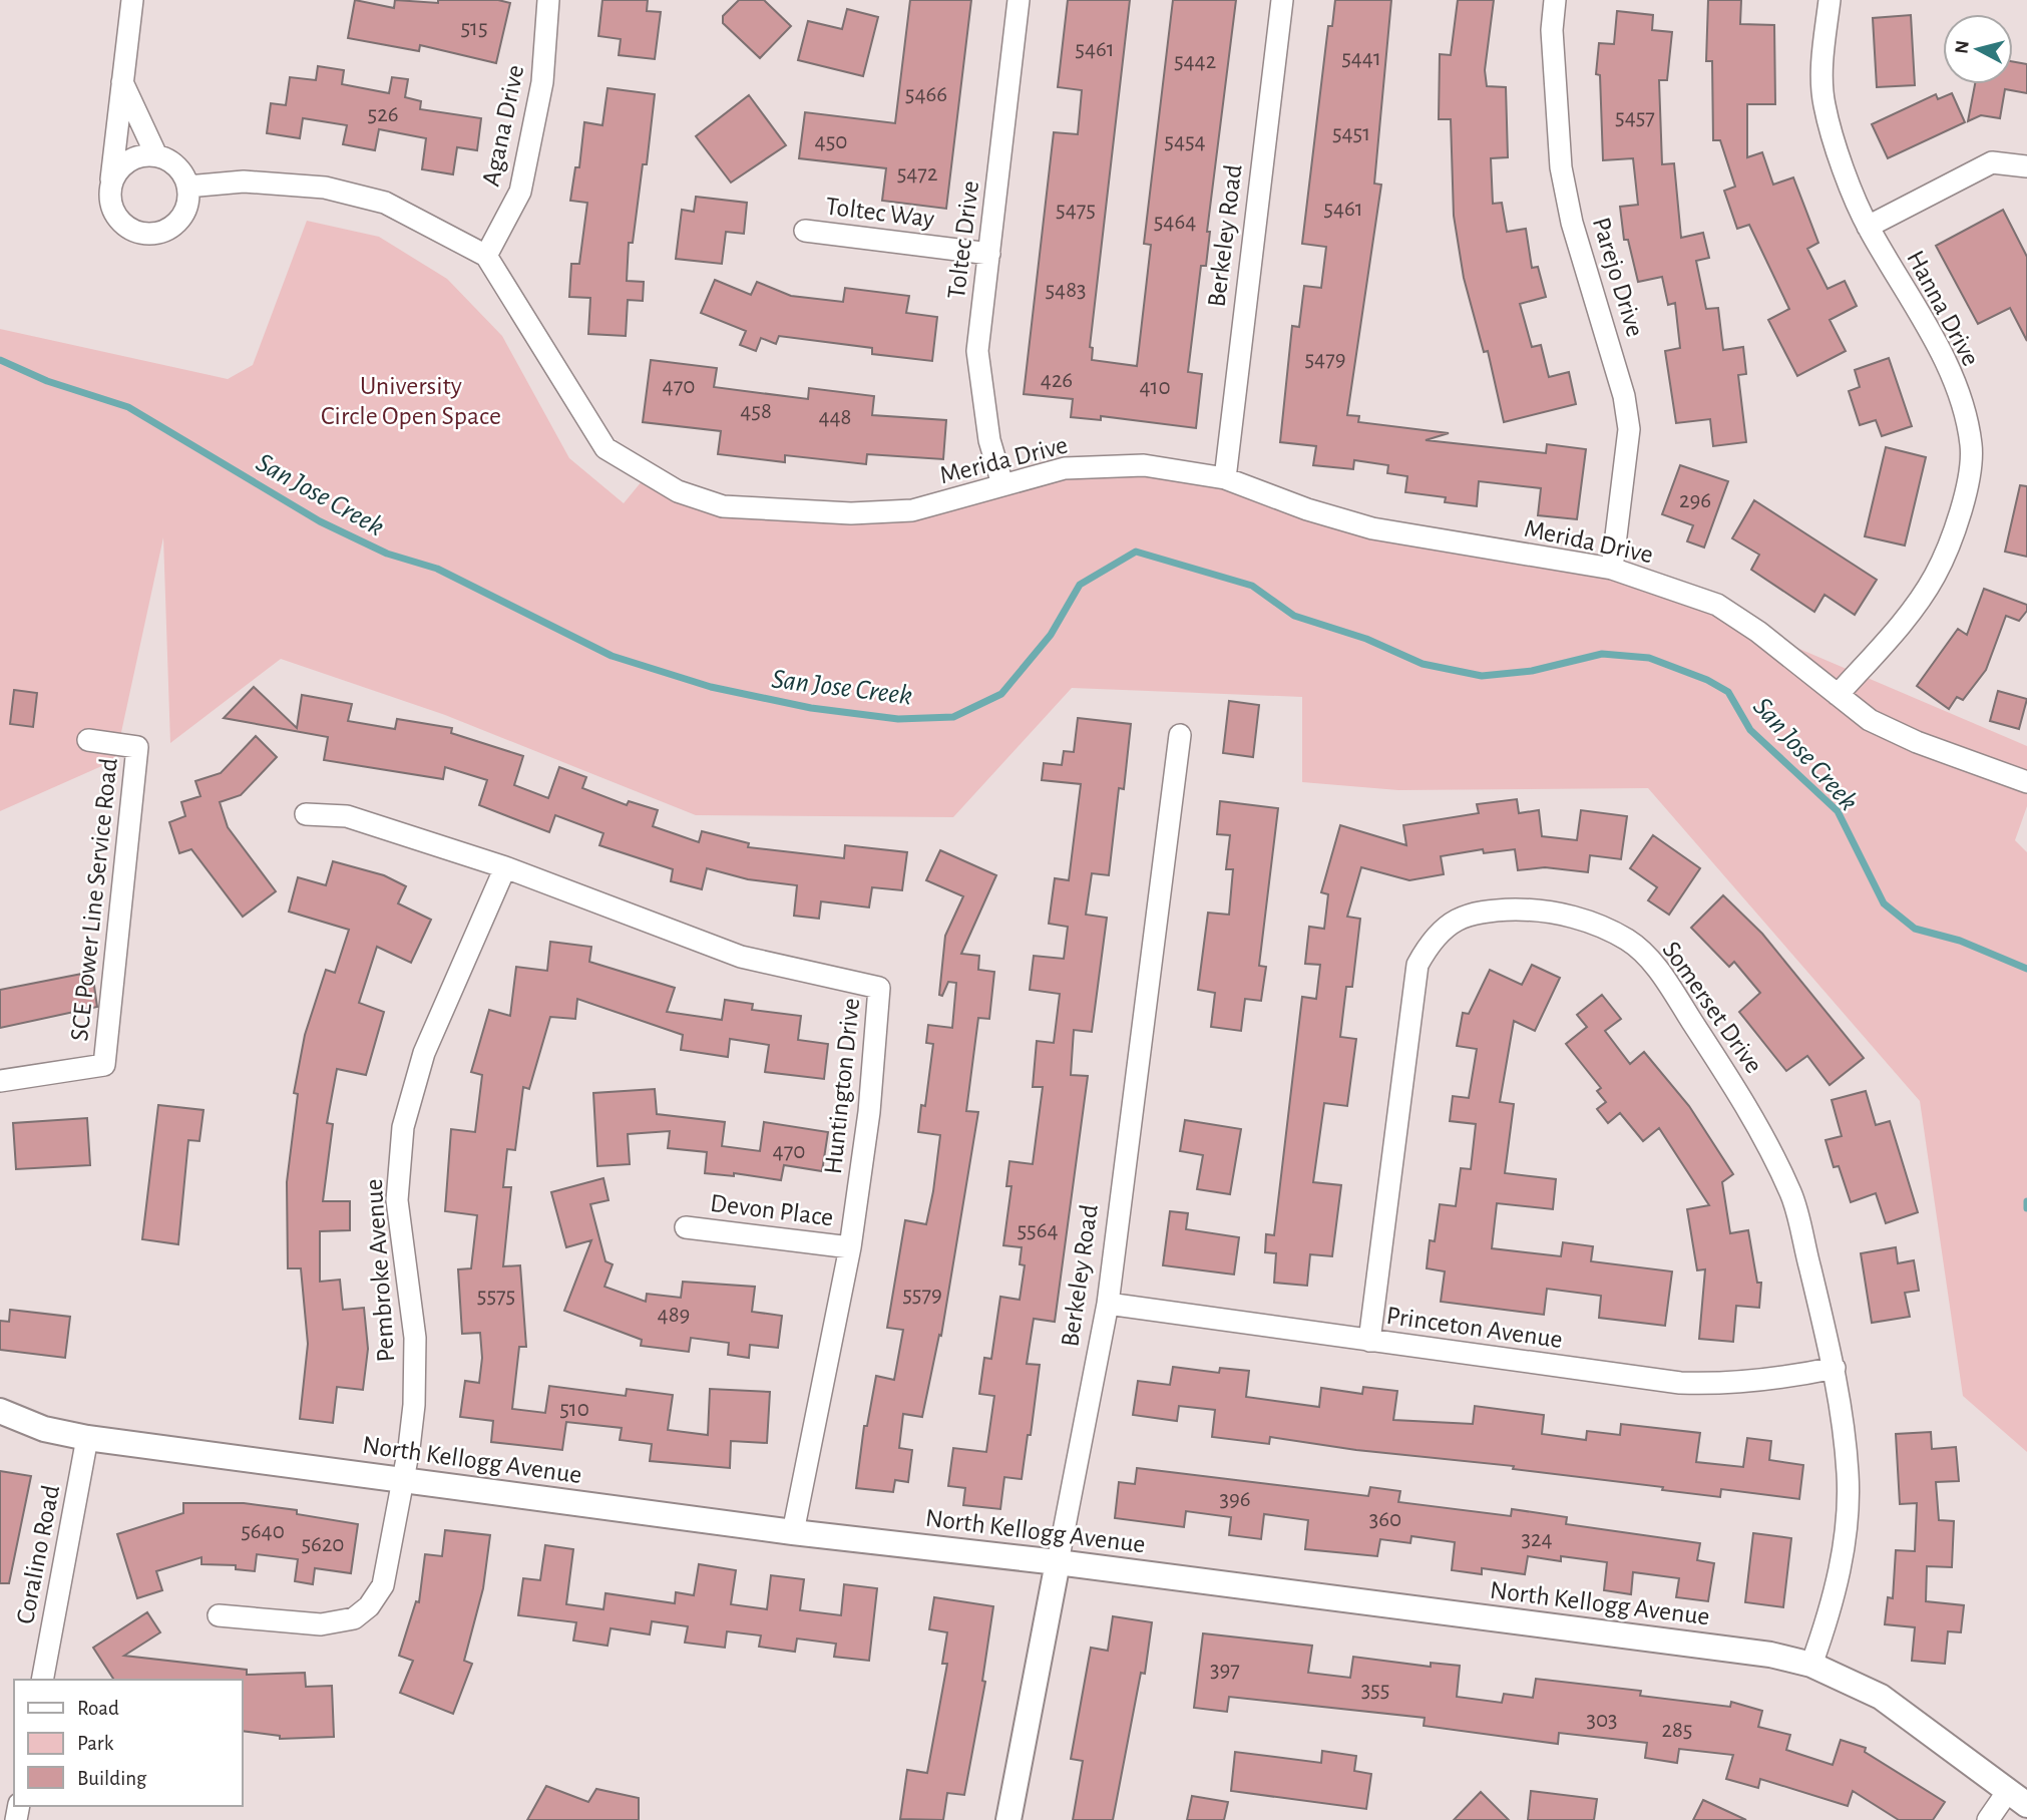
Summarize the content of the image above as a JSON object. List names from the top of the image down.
{
  "streets": {
    "street": [
      "Agana Drive",
      "Toltec Way",
      "Berkeley Road",
      "Toltec Drive",
      "Parejo Drive",
      "Hanna Drive",
      "Merida Drive",
      "SCE Power Line Service Road",
      "Somerset Drive",
      "Huntington Drive",
      "Devon Place",
      "Pembroke Avenue",
      "Princeton Avenue",
      "North Kellogg Avenue",
      "Coralino Road"
    ]
  },
  "crossings": [
    ["Agana Drive", "Merida Drive"],
    ["Toltec Way", "Toltec Drive"],
    ["Berkeley Road", "Merida Drive"],
    ["Berkeley Road", "Princeton Avenue"],
    ["Berkeley Road", "North Kellogg Avenue"],
    ["Toltec Drive", "Merida Drive"],
    ["Parejo Drive", "Merida Drive"],
    ["Hanna Drive", "Merida Drive"],
    ["Somerset Drive", "Princeton Avenue"],
    ["Somerset Drive", "North Kellogg Avenue"],
    ["Huntington Drive", "Devon Place"],
    ["Huntington Drive", "Pembroke Avenue"],
    ["Huntington Drive", "North Kellogg Avenue"],
    ["Pembroke Avenue", "North Kellogg Avenue"],
    ["North Kellogg Avenue", "Coralino Road"]
  ],
  "water": ["San Jose Creek"],
  "parks": ["University Circle Open Space"],
  "house_numbers": [
    "515",
    "5461",
    "5441",
    "5442",
    "5466",
    "526",
    "5457",
    "5451",
    "450",
    "5454",
    "5472",
    "5461",
    "5475",
    "5464",
    "5483",
    "5479",
    "426",
    "470",
    "410",
    "458",
    "448",
    "296",
    "470",
    "5564",
    "5579",
    "5575",
    "489",
    "510",
    "396",
    "360",
    "5640",
    "324",
    "5620",
    "397",
    "355",
    "303",
    "285"
  ],
  "legend": ["Road", "Park", "Building"],
  "north": "left"
}
